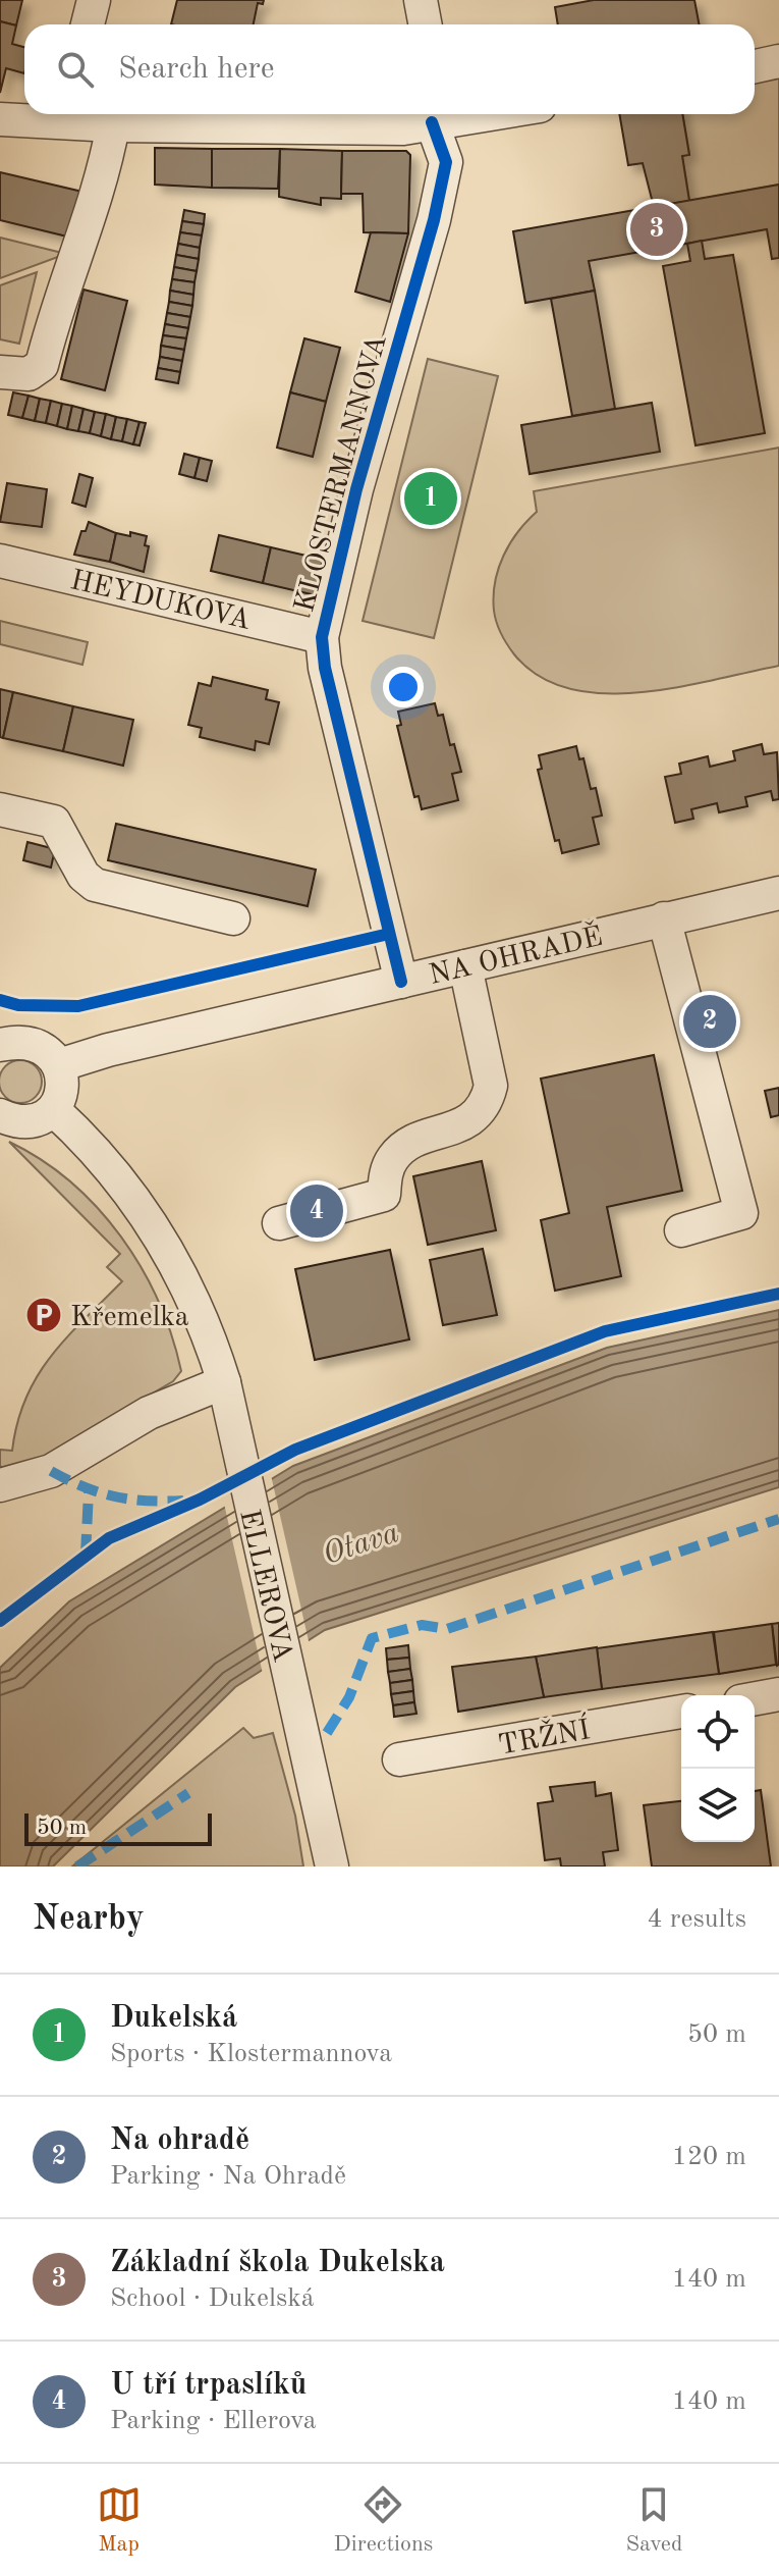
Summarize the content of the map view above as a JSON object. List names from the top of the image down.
{
  "streets": {
    "street": [
      "KLOSTERMANNOVA",
      "HEYDUKOVA",
      "NA OHRADĚ",
      "ELLEROVA",
      "TRŽNÍ"
    ]
  },
  "crossings": [
    ["KLOSTERMANNOVA", "HEYDUKOVA"],
    ["KLOSTERMANNOVA", "NA OHRADĚ"]
  ],
  "water": ["Otava"],
  "places": {
    "parking": ["Křemelka"]
  },
  "scale_bar": "50 m",
  "page": {
    "search": "Search here",
    "pins": [
      "3",
      "1",
      "2",
      "4"
    ],
    "scale": "50 m",
    "heading": ["Nearby", "4 results"],
    "list": [
      {
        "mark": "1",
        "name": "Dukelská",
        "note": "Sports · Klostermannova",
        "value": "50 m"
      },
      {
        "mark": "2",
        "name": "Na ohradě",
        "note": "Parking · Na Ohradě",
        "value": "120 m"
      },
      {
        "mark": "3",
        "name": "Základní škola Dukelska",
        "note": "School · Dukelská",
        "value": "140 m"
      },
      {
        "mark": "4",
        "name": "U tří trpaslíků",
        "note": "Parking · Ellerova",
        "value": "140 m"
      }
    ],
    "nav": ["Map", "Directions", "Saved"]
  }
}
